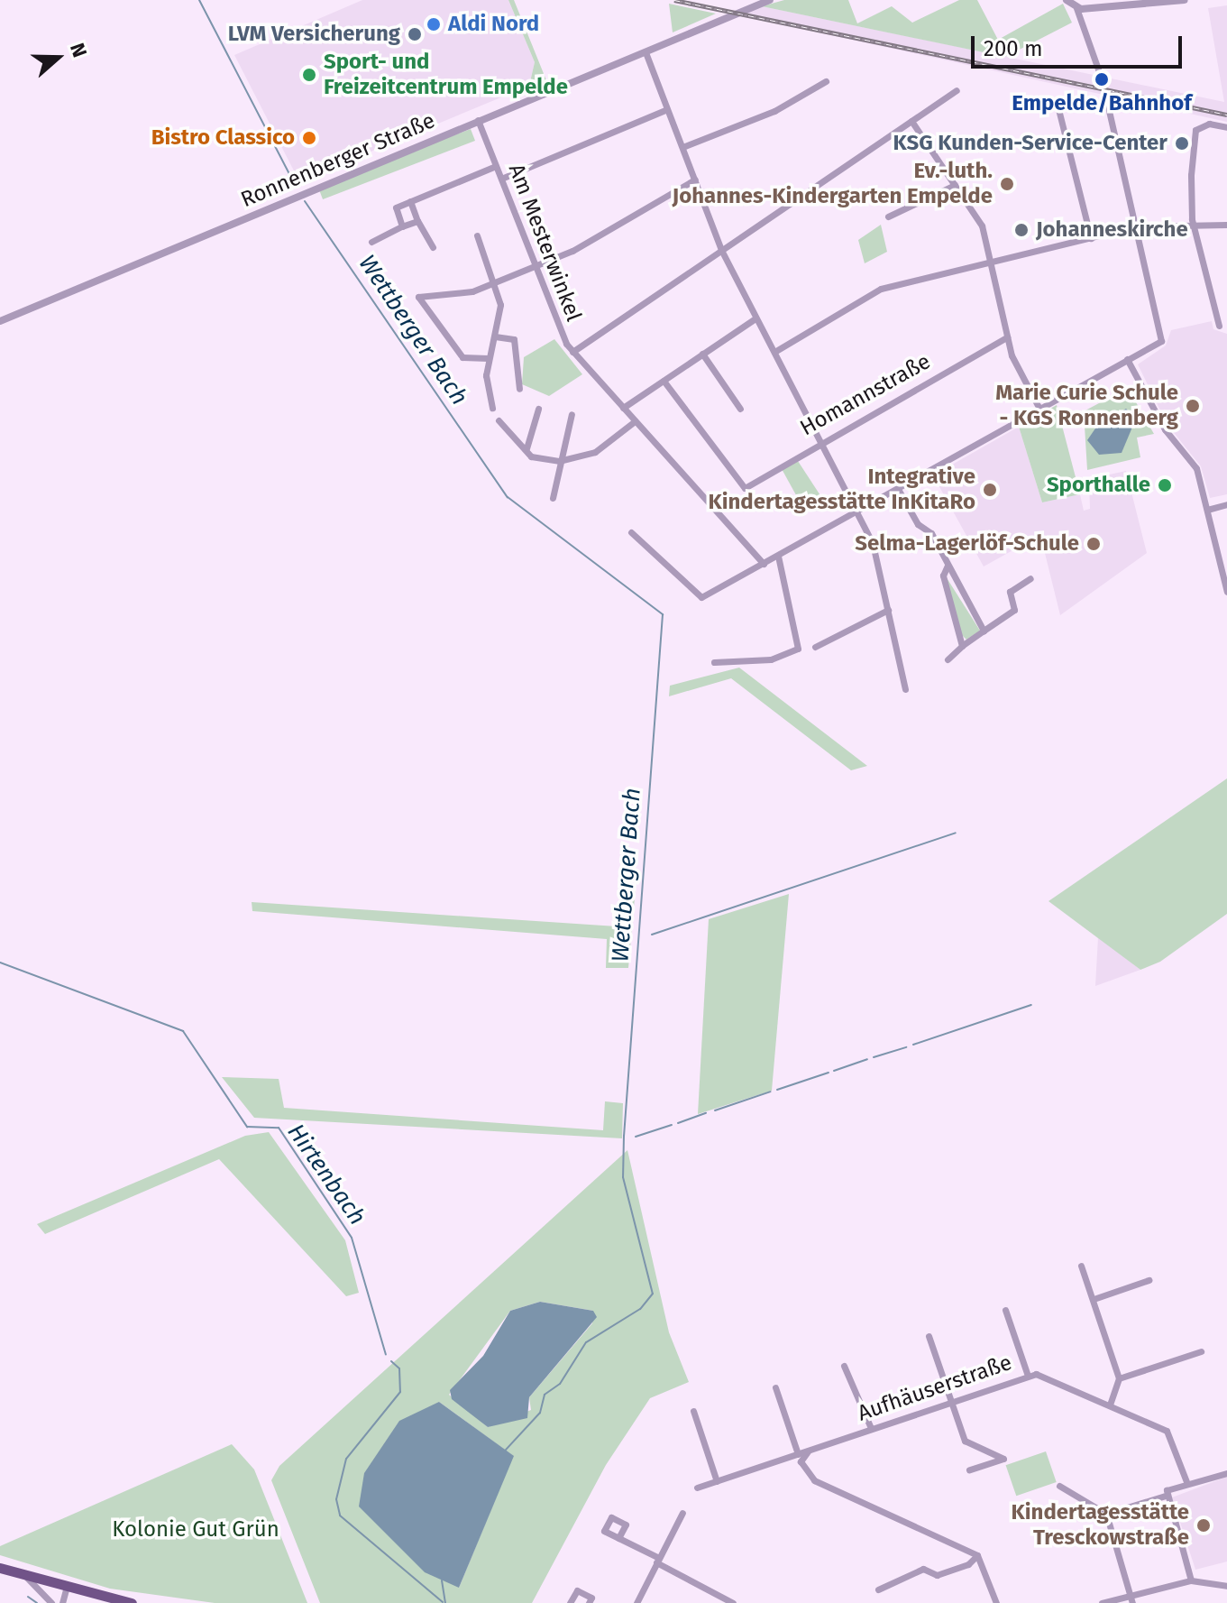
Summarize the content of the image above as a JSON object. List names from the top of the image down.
{
  "streets": {
    "street": [
      "Ronnenberger Straße",
      "Am Mesterwinkel",
      "Homannstraße",
      "Aufhäuserstraße"
    ]
  },
  "crossings": [
    ["Ronnenberger Straße", "Am Mesterwinkel"]
  ],
  "water": ["Wettberger Bach", "Hirtenbach"],
  "parks": ["Kolonie Gut Grün"],
  "places": [
    "Aldi Nord",
    "LVM Versicherung",
    "Sport- und Freizeitcentrum Empelde",
    "Empelde/Bahnhof",
    "Bistro Classico",
    "KSG Kunden-Service-Center",
    "Ev.-luth. Johannes-Kindergarten Empelde",
    "Johanneskirche",
    "Marie Curie Schule - KGS Ronnenberg",
    "Sporthalle",
    "Integrative Kindertagesstätte InKitaRo",
    "Selma-Lagerlöf-Schule",
    "Kindertagesstätte Tresckowstraße"
  ],
  "scale_bar": "200 m",
  "north": "right"
}
